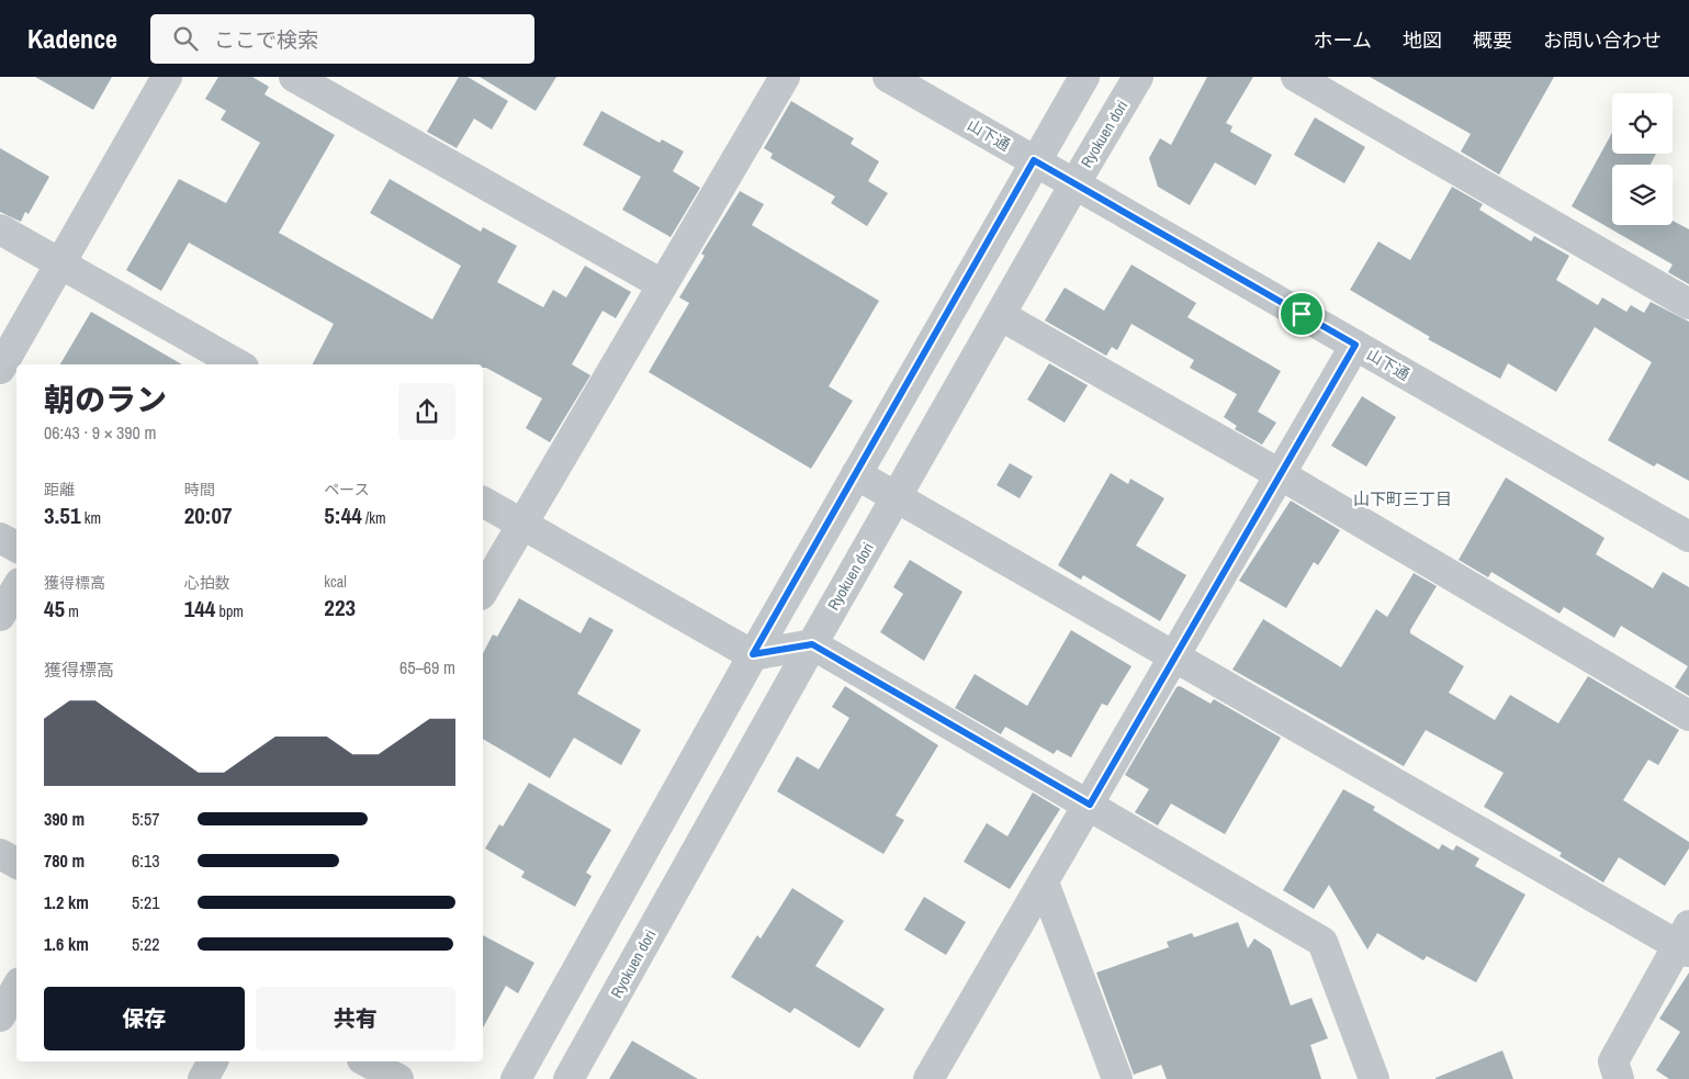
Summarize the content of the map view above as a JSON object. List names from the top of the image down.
{
  "streets": {
    "street": ["Ryokuen dori", "山下通"]
  },
  "crossings": [
    ["Ryokuen dori", "山下通"]
  ],
  "districts": ["山下町三丁目"],
  "page": {
    "header": "Kadence",
    "search": "ここで検索",
    "nav": [
      "ホーム",
      "地図",
      "概要",
      "お問い合わせ"
    ],
    "heading": ["朝のラン", "06:43 · 9 × 390 m"],
    "stats": [
      ["距離", "3.51 km"],
      ["時間", "20:07"],
      ["ペース", "5:44 /km"],
      ["獲得標高", "45 m"],
      ["心拍数", "144 bpm"],
      ["kcal", "223"]
    ],
    "chart": ["獲得標高", "65–69 m"],
    "list": [
      {
        "name": "390 m",
        "note": "5:57"
      },
      {
        "name": "780 m",
        "note": "6:13"
      },
      {
        "name": "1.2 km",
        "note": "5:21"
      },
      {
        "name": "1.6 km",
        "note": "5:22"
      }
    ],
    "buttons": ["保存", "共有"]
  }
}
